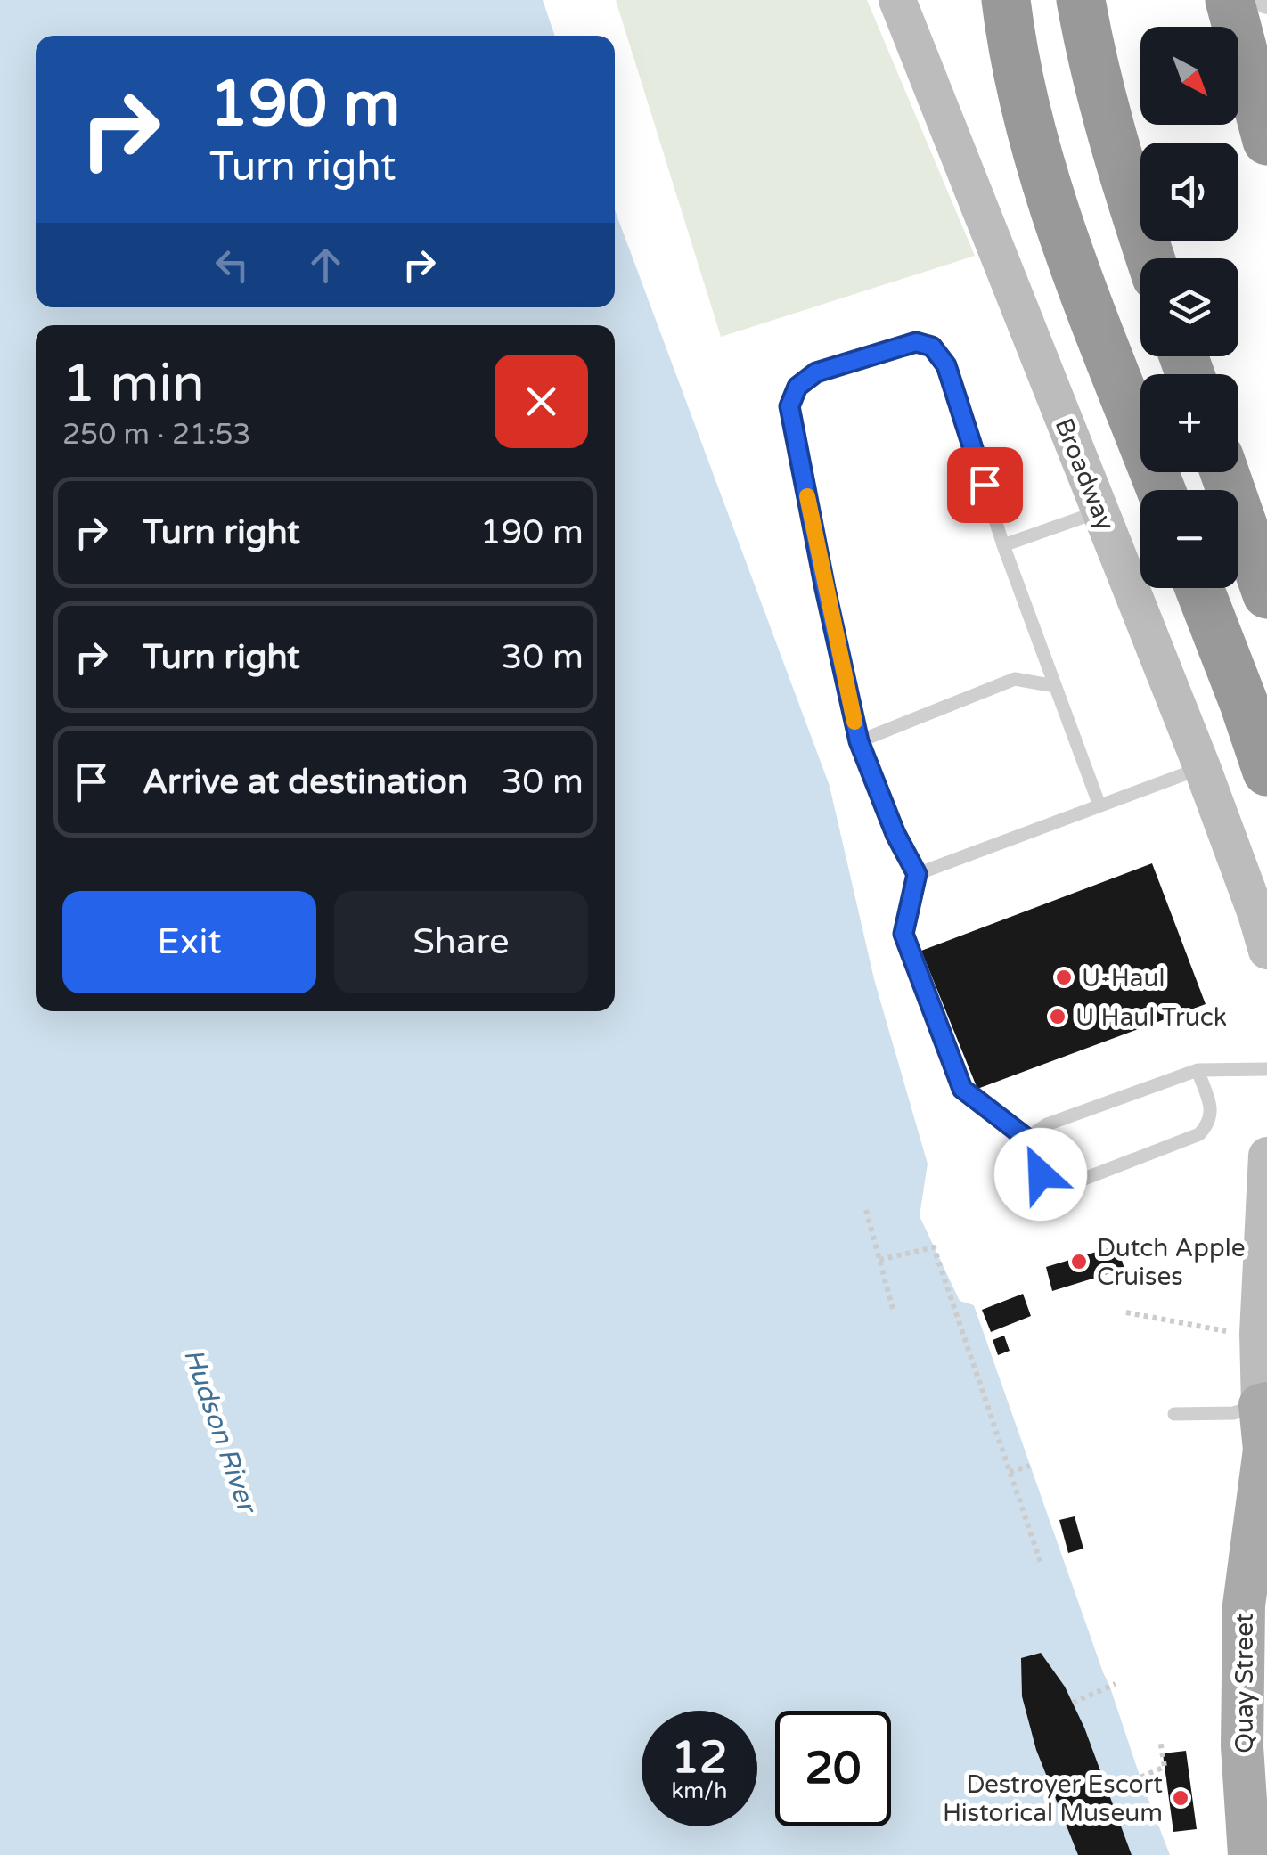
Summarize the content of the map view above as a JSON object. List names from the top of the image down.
{
  "streets": {
    "main road": ["Quay Street"],
    "street": ["Broadway"]
  },
  "water": ["Hudson River"],
  "places": [
    "U-Haul",
    "U Haul Truck",
    "Dutch Apple Cruises",
    "Destroyer Escort Historical Museum"
  ],
  "north": "bottom right",
  "page": {
    "map_buttons": ["+", "−"],
    "turn": ["190 m", "Turn right"],
    "heading": ["1 min", "250 m · 21:53"],
    "list": [
      {
        "name": "Turn right",
        "value": "190 m"
      },
      {
        "name": "Turn right",
        "value": "30 m"
      },
      {
        "name": "Arrive at destination",
        "value": "30 m"
      }
    ],
    "buttons": ["Exit", "Share"],
    "speed": "12 km/h",
    "limit": "20"
  }
}
